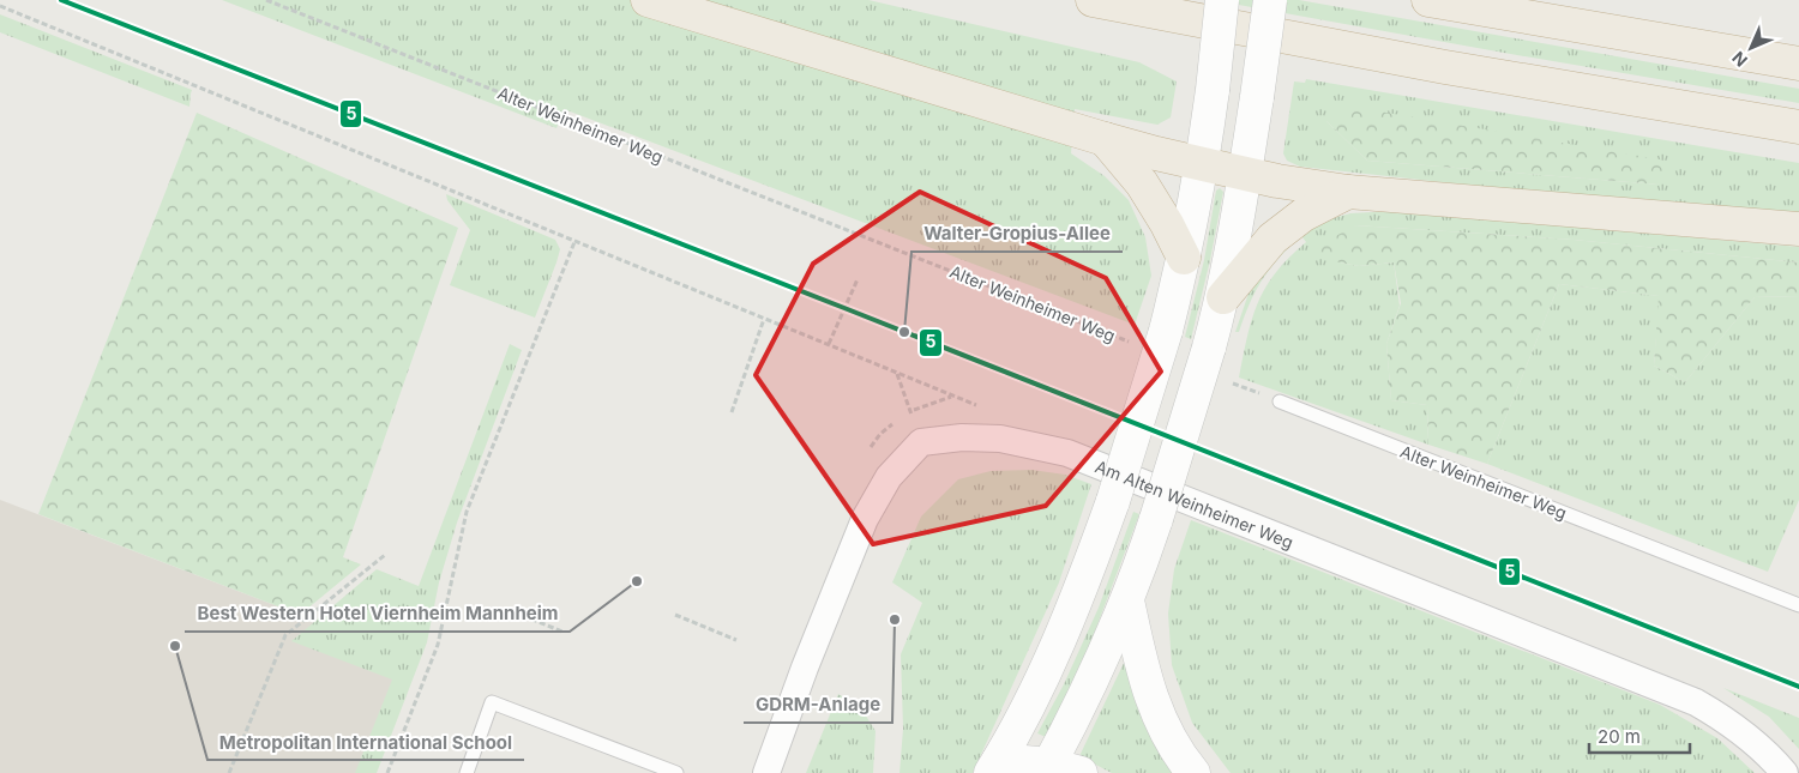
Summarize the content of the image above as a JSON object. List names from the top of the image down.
{
  "streets": {
    "street": ["Am Alten Weinheimer Weg"],
    "lane": ["Alter Weinheimer Weg"]
  },
  "places": [
    "Walter-Gropius-Allee",
    "Best Western Hotel Viernheim Mannheim",
    "GDRM-Anlage",
    "Metropolitan International School"
  ],
  "lines": ["transit line 5"],
  "scale_bar": "20 m",
  "north": "bottom left"
}
